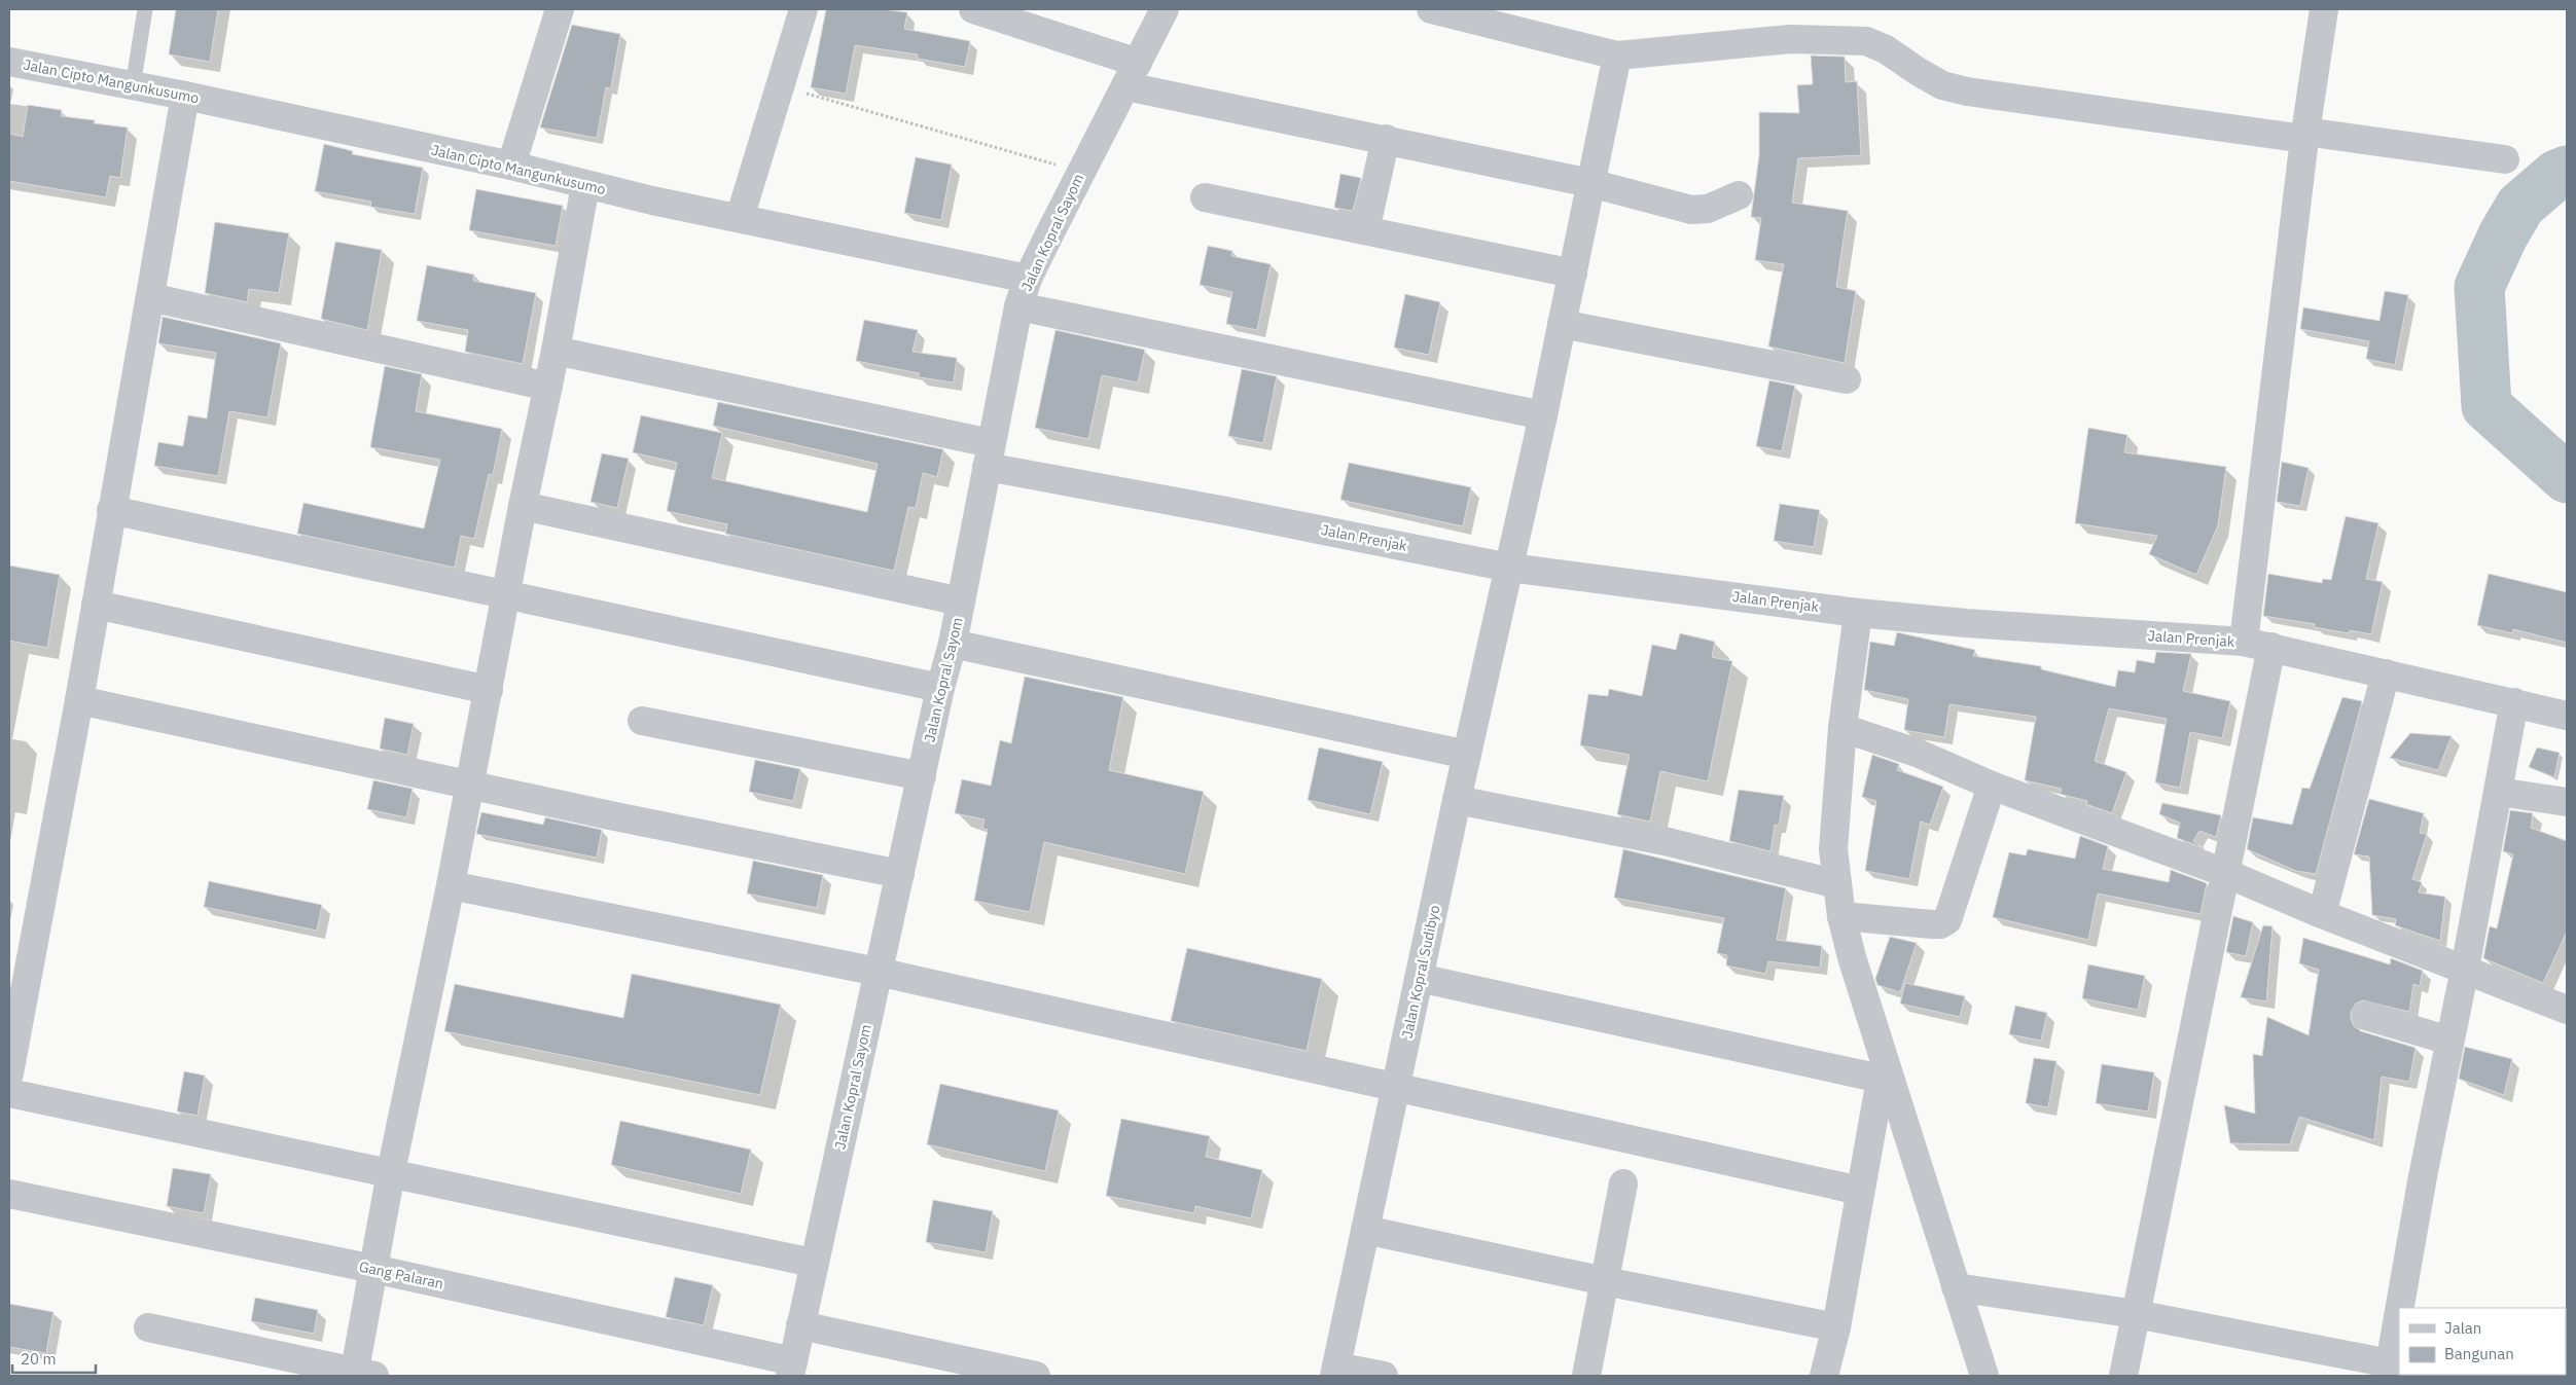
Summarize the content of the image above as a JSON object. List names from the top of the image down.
{
  "streets": {
    "street": [
      "Jalan Cipto Mangunkusumo",
      "Jalan Kopral Sayom",
      "Jalan Prenjak",
      "Jalan Kopral Sudibyo",
      "Gang Palaran"
    ]
  },
  "crossings": [
    ["Jalan Cipto Mangunkusumo", "Jalan Kopral Sayom"],
    ["Jalan Kopral Sayom", "Jalan Prenjak"],
    ["Jalan Kopral Sayom", "Gang Palaran"],
    ["Jalan Prenjak", "Jalan Kopral Sudibyo"]
  ],
  "legend": ["Jalan", "Bangunan"],
  "scale_bar": "20 m"
}
